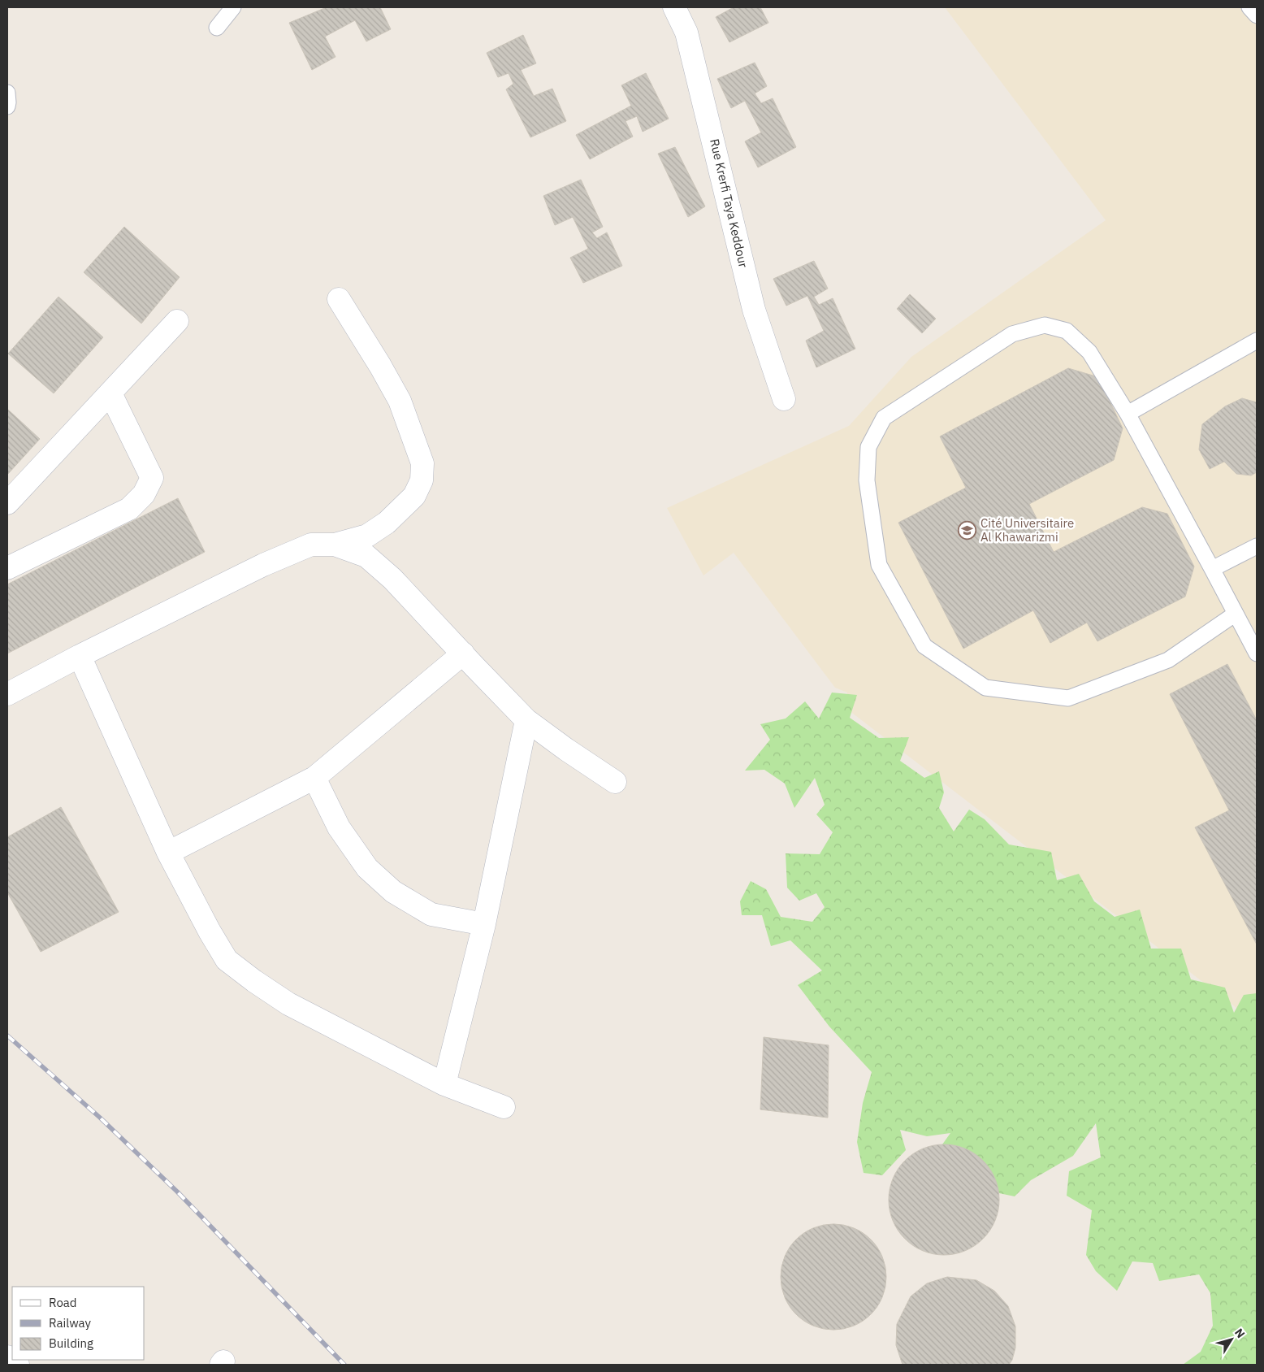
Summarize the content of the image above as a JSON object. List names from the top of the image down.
{
  "streets": {
    "street": ["Rue Krerfi Taya Keddour"]
  },
  "places": {
    "school or university": ["Cité Universitaire Al Khawarizmi"]
  },
  "legend": ["Road", "Railway", "Building"],
  "north": "top right"
}
